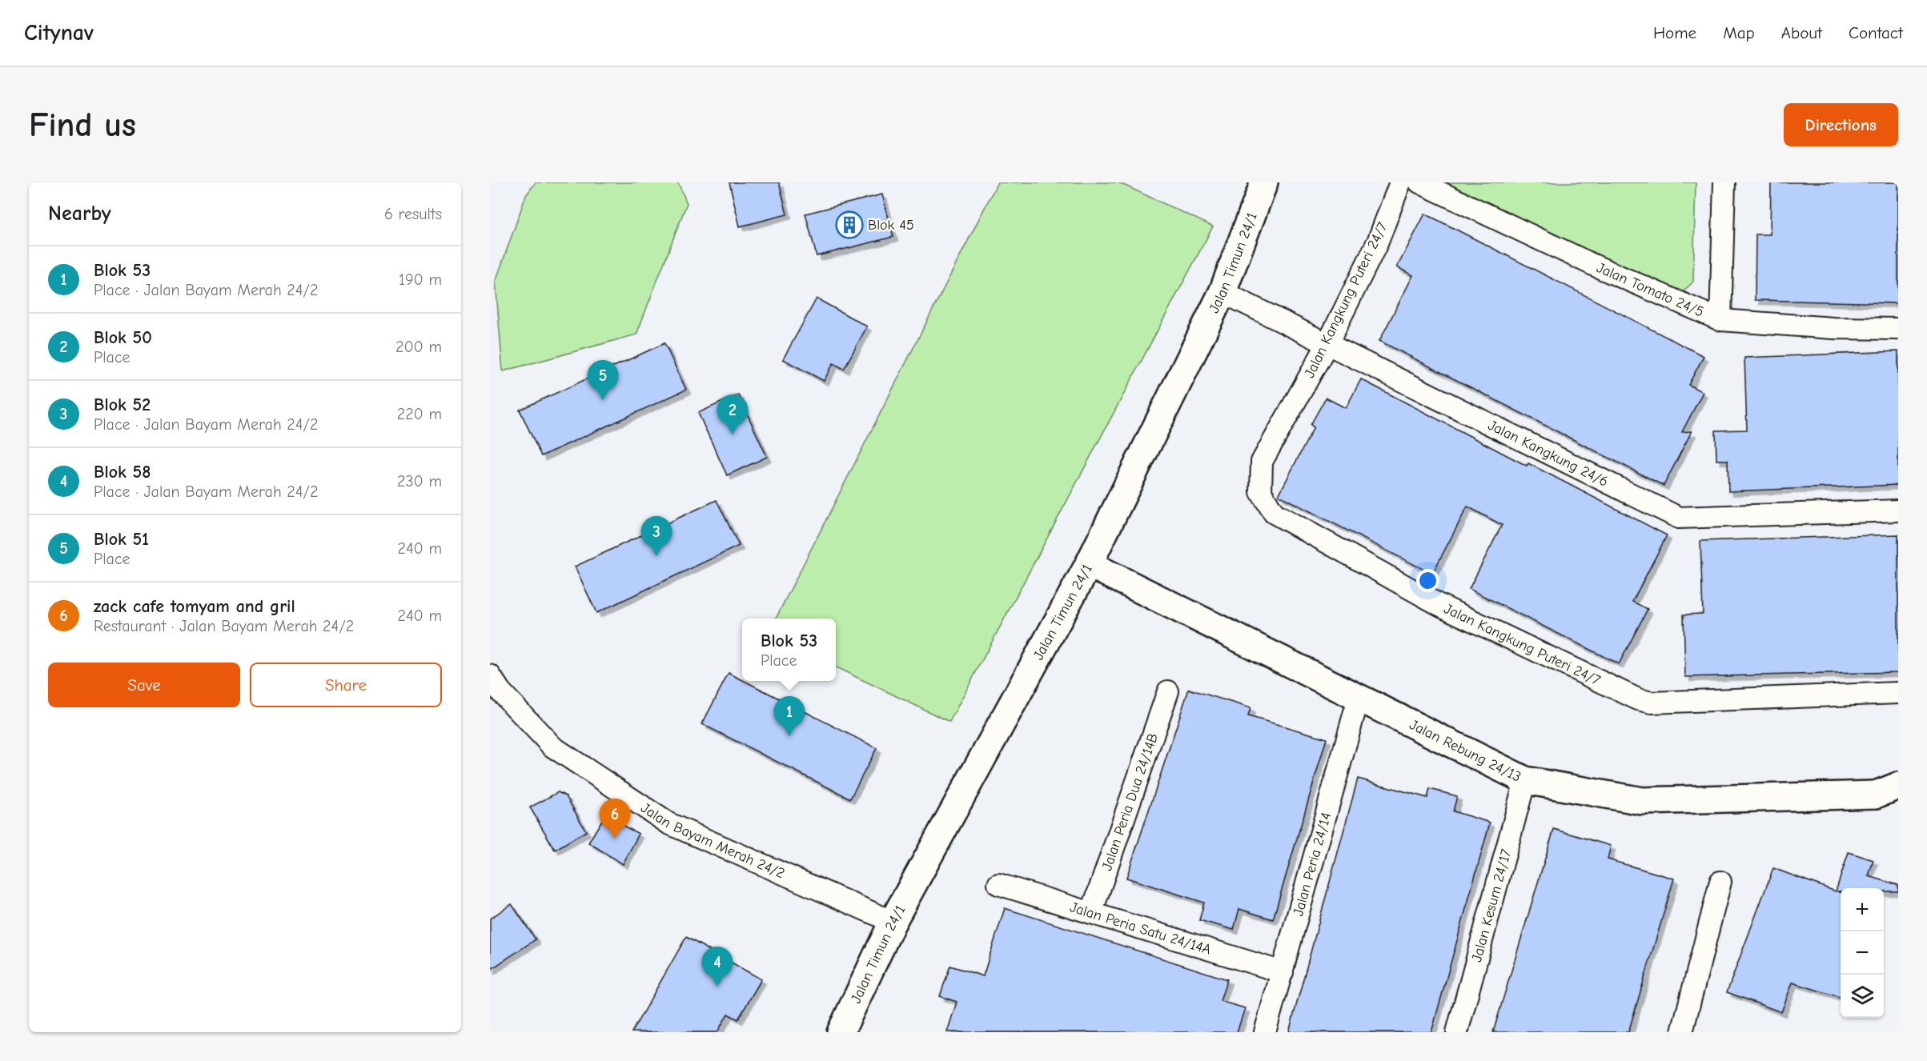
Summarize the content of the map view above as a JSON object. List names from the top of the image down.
{
  "streets": {
    "street": [
      "Jalan Timun 24/1",
      "Jalan Tomato 24/5",
      "Jalan Kangkung Puteri 24/7",
      "Jalan Kangkung 24/6",
      "Jalan Rebung 24/13",
      "Jalan Peria Dua 24/14B",
      "Jalan Bayam Merah 24/2",
      "Jalan Peria 24/14",
      "Jalan Kesum 24/17",
      "Jalan Peria Satu 24/14A"
    ]
  },
  "crossings": [
    ["Jalan Timun 24/1", "Jalan Kangkung 24/6"],
    ["Jalan Timun 24/1", "Jalan Rebung 24/13"],
    ["Jalan Timun 24/1", "Jalan Bayam Merah 24/2"],
    ["Jalan Kangkung Puteri 24/7", "Jalan Kangkung 24/6"],
    ["Jalan Rebung 24/13", "Jalan Peria 24/14"],
    ["Jalan Rebung 24/13", "Jalan Kesum 24/17"],
    ["Jalan Peria Dua 24/14B", "Jalan Peria Satu 24/14A"],
    ["Jalan Peria 24/14", "Jalan Peria Satu 24/14A"]
  ],
  "places": {
    "building": ["Blok 45"]
  },
  "page": {
    "header": "Citynav",
    "nav": [
      "Home",
      "Map",
      "About",
      "Contact"
    ],
    "buttons": [
      "Directions",
      ["Save", "Share"]
    ],
    "title": "Find us",
    "heading": ["Nearby", "6 results"],
    "list": [
      {
        "mark": "1",
        "name": "Blok 53",
        "note": "Place · Jalan Bayam Merah 24/2",
        "value": "190 m"
      },
      {
        "mark": "2",
        "name": "Blok 50",
        "note": "Place",
        "value": "200 m"
      },
      {
        "mark": "3",
        "name": "Blok 52",
        "note": "Place · Jalan Bayam Merah 24/2",
        "value": "220 m"
      },
      {
        "mark": "4",
        "name": "Blok 58",
        "note": "Place · Jalan Bayam Merah 24/2",
        "value": "230 m"
      },
      {
        "mark": "5",
        "name": "Blok 51",
        "note": "Place",
        "value": "240 m"
      },
      {
        "mark": "6",
        "name": "zack cafe tomyam and gril",
        "note": "Restaurant · Jalan Bayam Merah 24/2",
        "value": "240 m"
      }
    ],
    "pins": [
      "5",
      "2",
      "3",
      "1",
      "6",
      "4"
    ],
    "popup": ["Blok 53", "Place"],
    "map_buttons": ["+", "−"]
  }
}
